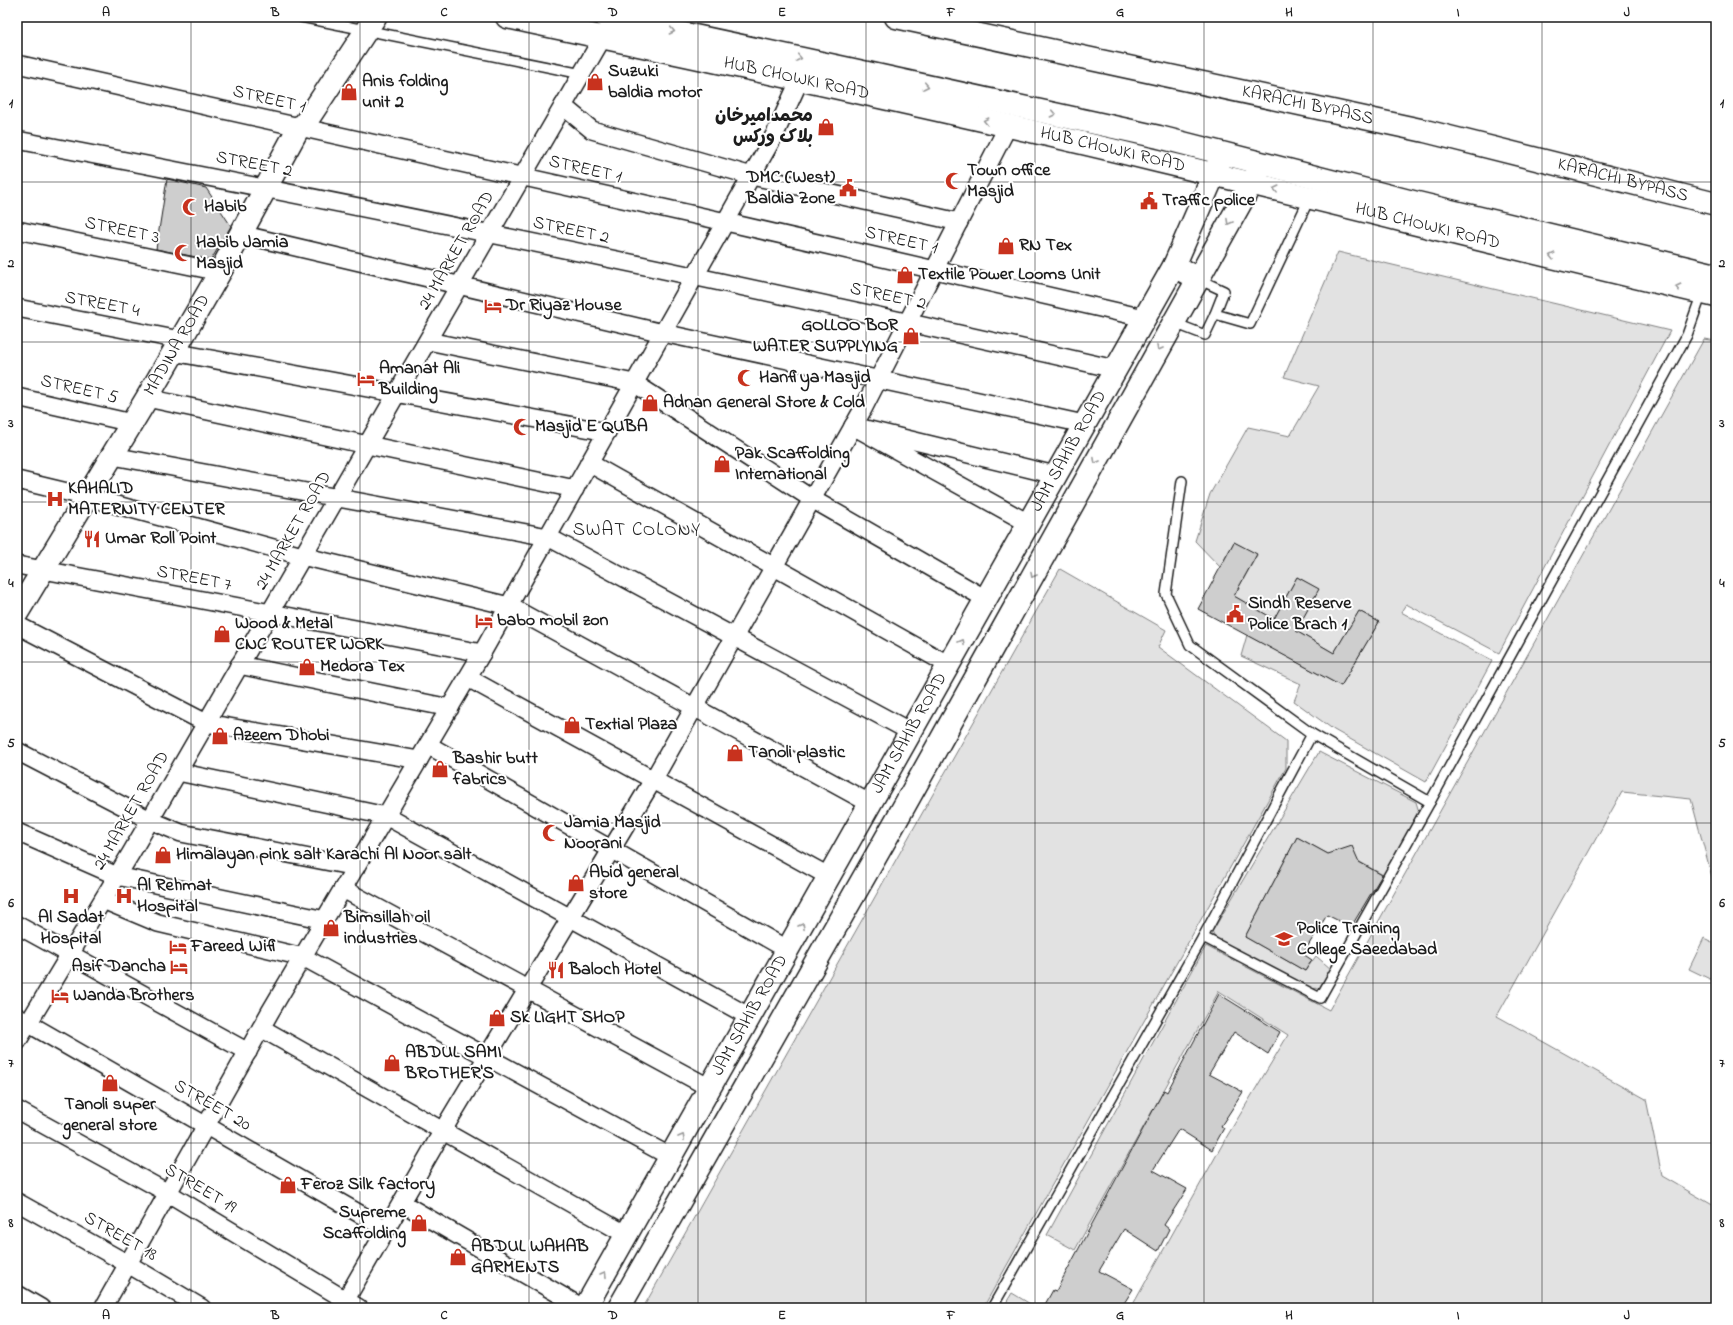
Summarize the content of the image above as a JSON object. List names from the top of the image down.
{
  "streets": {
    "main road": [
      "HUB CHOWKI ROAD",
      "KARACHI BYPASS",
      "MADINA ROAD",
      "JAM SAHIB ROAD"
    ],
    "street": [
      "STREET 1",
      "STREET 2",
      "STREET 3",
      "24 MARKET ROAD",
      "STREET 4",
      "STREET 5",
      "STREET 7",
      "STREET 20",
      "STREET 19",
      "STREET 18"
    ]
  },
  "crossings": [
    ["HUB CHOWKI ROAD", "24 MARKET ROAD"],
    ["HUB CHOWKI ROAD", "JAM SAHIB ROAD"],
    ["STREET 1", "24 MARKET ROAD"],
    ["STREET 1", "MADINA ROAD"],
    ["STREET 1", "JAM SAHIB ROAD"],
    ["STREET 2", "24 MARKET ROAD"],
    ["STREET 2", "MADINA ROAD"],
    ["STREET 2", "JAM SAHIB ROAD"],
    ["STREET 3", "MADINA ROAD"],
    ["24 MARKET ROAD", "STREET 4"],
    ["24 MARKET ROAD", "STREET 7"],
    ["24 MARKET ROAD", "STREET 20"],
    ["STREET 4", "MADINA ROAD"],
    ["MADINA ROAD", "STREET 5"],
    ["MADINA ROAD", "STREET 7"]
  ],
  "districts": ["SWAT COLONY"],
  "places": {
    "shop": [
      "Suzuki baldia motor",
      "Anis folding unit 2",
      "محمداميرخان بلاک ورکس",
      "RN Tex",
      "Textile Power Looms Unit",
      "GOLLOO BOR WATER SUPPLYING",
      "Adnan General Store & Cold",
      "Pak Scaffolding International",
      "Wood & Metal CNC ROUTER WORK",
      "Medora Tex",
      "Textial Plaza",
      "Azeem Dhobi",
      "Tanoli plastic",
      "Bashir butt fabrics",
      "Himalayan pink salt Karachi Al Noor salt",
      "Abid general store",
      "Bimsillah oil industries",
      "Sk LIGHT SHOP",
      "ABDUL SAMI BROTHER'S",
      "Tanoli super general store",
      "Feroz Silk factory",
      "Supreme Scaffolding",
      "ABDUL WAHAB GARMENTS"
    ],
    "mosque": [
      "Town office Masjid",
      "Habib",
      "Habib Jamia Masjid",
      "Hanfiya Masjid",
      "Masjid E QUBA",
      "Jamia Masjid Noorani"
    ],
    "public building": ["DMC (West) Baldia Zone", "Traffic police", "Sindh Reserve Police Brach 1"],
    "hotel": [
      "Dr Riyaz House",
      "Amanat Ali Building",
      "babo mobil zon",
      "Fareed Wifi",
      "Asif Dancha",
      "Wanda Brothers"
    ],
    "hospital": ["KAHALID MATERNITY CENTER", "Al Sadat Hospital", "Al Rehmat Hospital"],
    "restaurant": ["Umar Roll Point", "Baloch Hotel"],
    "school or university": ["Police Training College Saeedabad"]
  },
  "grid": {
    "columns": [
      "A",
      "B",
      "C",
      "D",
      "E",
      "F",
      "G",
      "H",
      "I",
      "J"
    ],
    "rows": [
      "1",
      "2",
      "3",
      "4",
      "5",
      "6",
      "7",
      "8"
    ]
  }
}
